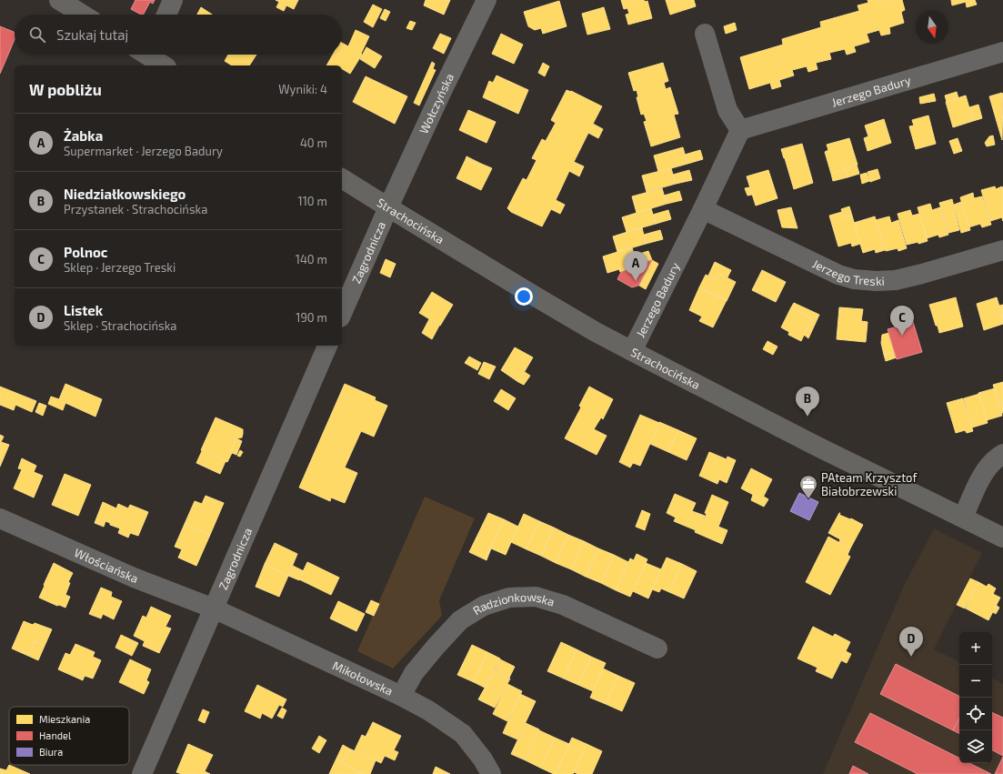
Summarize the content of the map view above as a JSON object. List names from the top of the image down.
{
  "streets": {
    "main road": ["Strachocińska"],
    "street": [
      "Jerzego Badury",
      "Wołczyńska",
      "Zagrodnicza",
      "Jerzego Treski",
      "Włościańska",
      "Radzionkowska",
      "Mikołowska"
    ]
  },
  "crossings": [
    ["Jerzego Badury", "Strachocińska"],
    ["Jerzego Badury", "Jerzego Treski"],
    ["Wołczyńska", "Strachocińska"],
    ["Wołczyńska", "Zagrodnicza"],
    ["Strachocińska", "Zagrodnicza"],
    ["Zagrodnicza", "Włościańska"],
    ["Zagrodnicza", "Mikołowska"],
    ["Włościańska", "Mikołowska"],
    ["Radzionkowska", "Mikołowska"]
  ],
  "places": {
    "office": ["PAteam Krzysztof Białobrzewski"]
  },
  "legend": ["Mieszkania", "Handel", "Biura"],
  "north": "bottom",
  "page": {
    "search": "Szukaj tutaj",
    "heading": ["W pobliżu", "Wyniki: 4"],
    "list": [
      {
        "mark": "A",
        "name": "Żabka",
        "note": "Supermarket · Jerzego Badury",
        "value": "40 m"
      },
      {
        "mark": "B",
        "name": "Niedziałkowskiego",
        "note": "Przystanek · Strachocińska",
        "value": "110 m"
      },
      {
        "mark": "C",
        "name": "Polnoc",
        "note": "Sklep · Jerzego Treski",
        "value": "140 m"
      },
      {
        "mark": "D",
        "name": "Listek",
        "note": "Sklep · Strachocińska",
        "value": "190 m"
      }
    ],
    "pins": [
      "A",
      "C",
      "B",
      "D"
    ],
    "map_buttons": ["+", "−"]
  }
}
